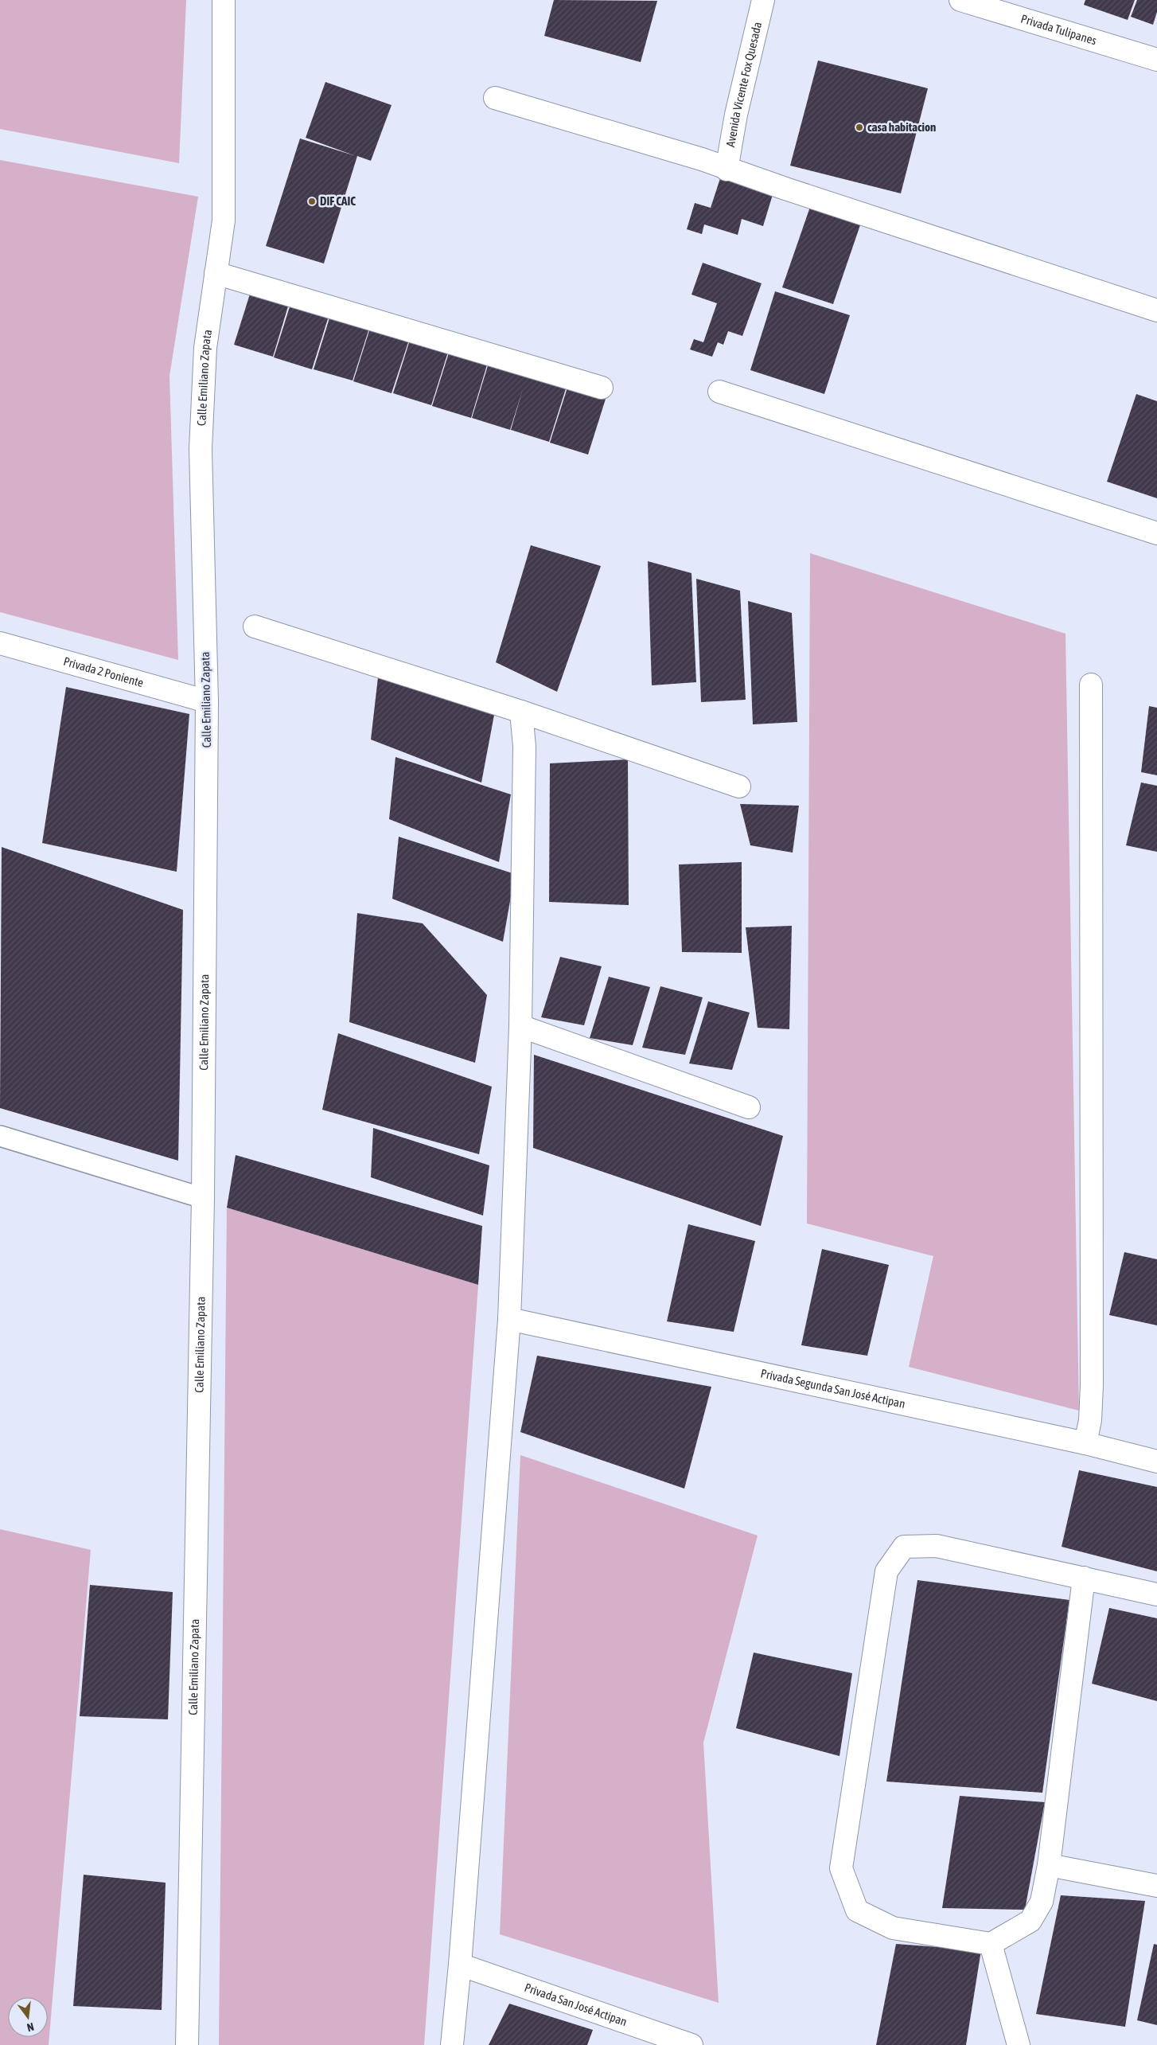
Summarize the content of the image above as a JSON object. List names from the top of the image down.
{
  "streets": {
    "street": [
      "Privada Tulipanes",
      "Avenida Vicente Fox Quesada",
      "Calle Emiliano Zapata",
      "Privada 2 Poniente",
      "Privada Segunda San José Actipan",
      "Privada San José Actipan"
    ]
  },
  "crossings": [
    ["Calle Emiliano Zapata", "Privada 2 Poniente"]
  ],
  "places": ["casa habitacion", "DIF CAIC"],
  "north": "bottom"
}
